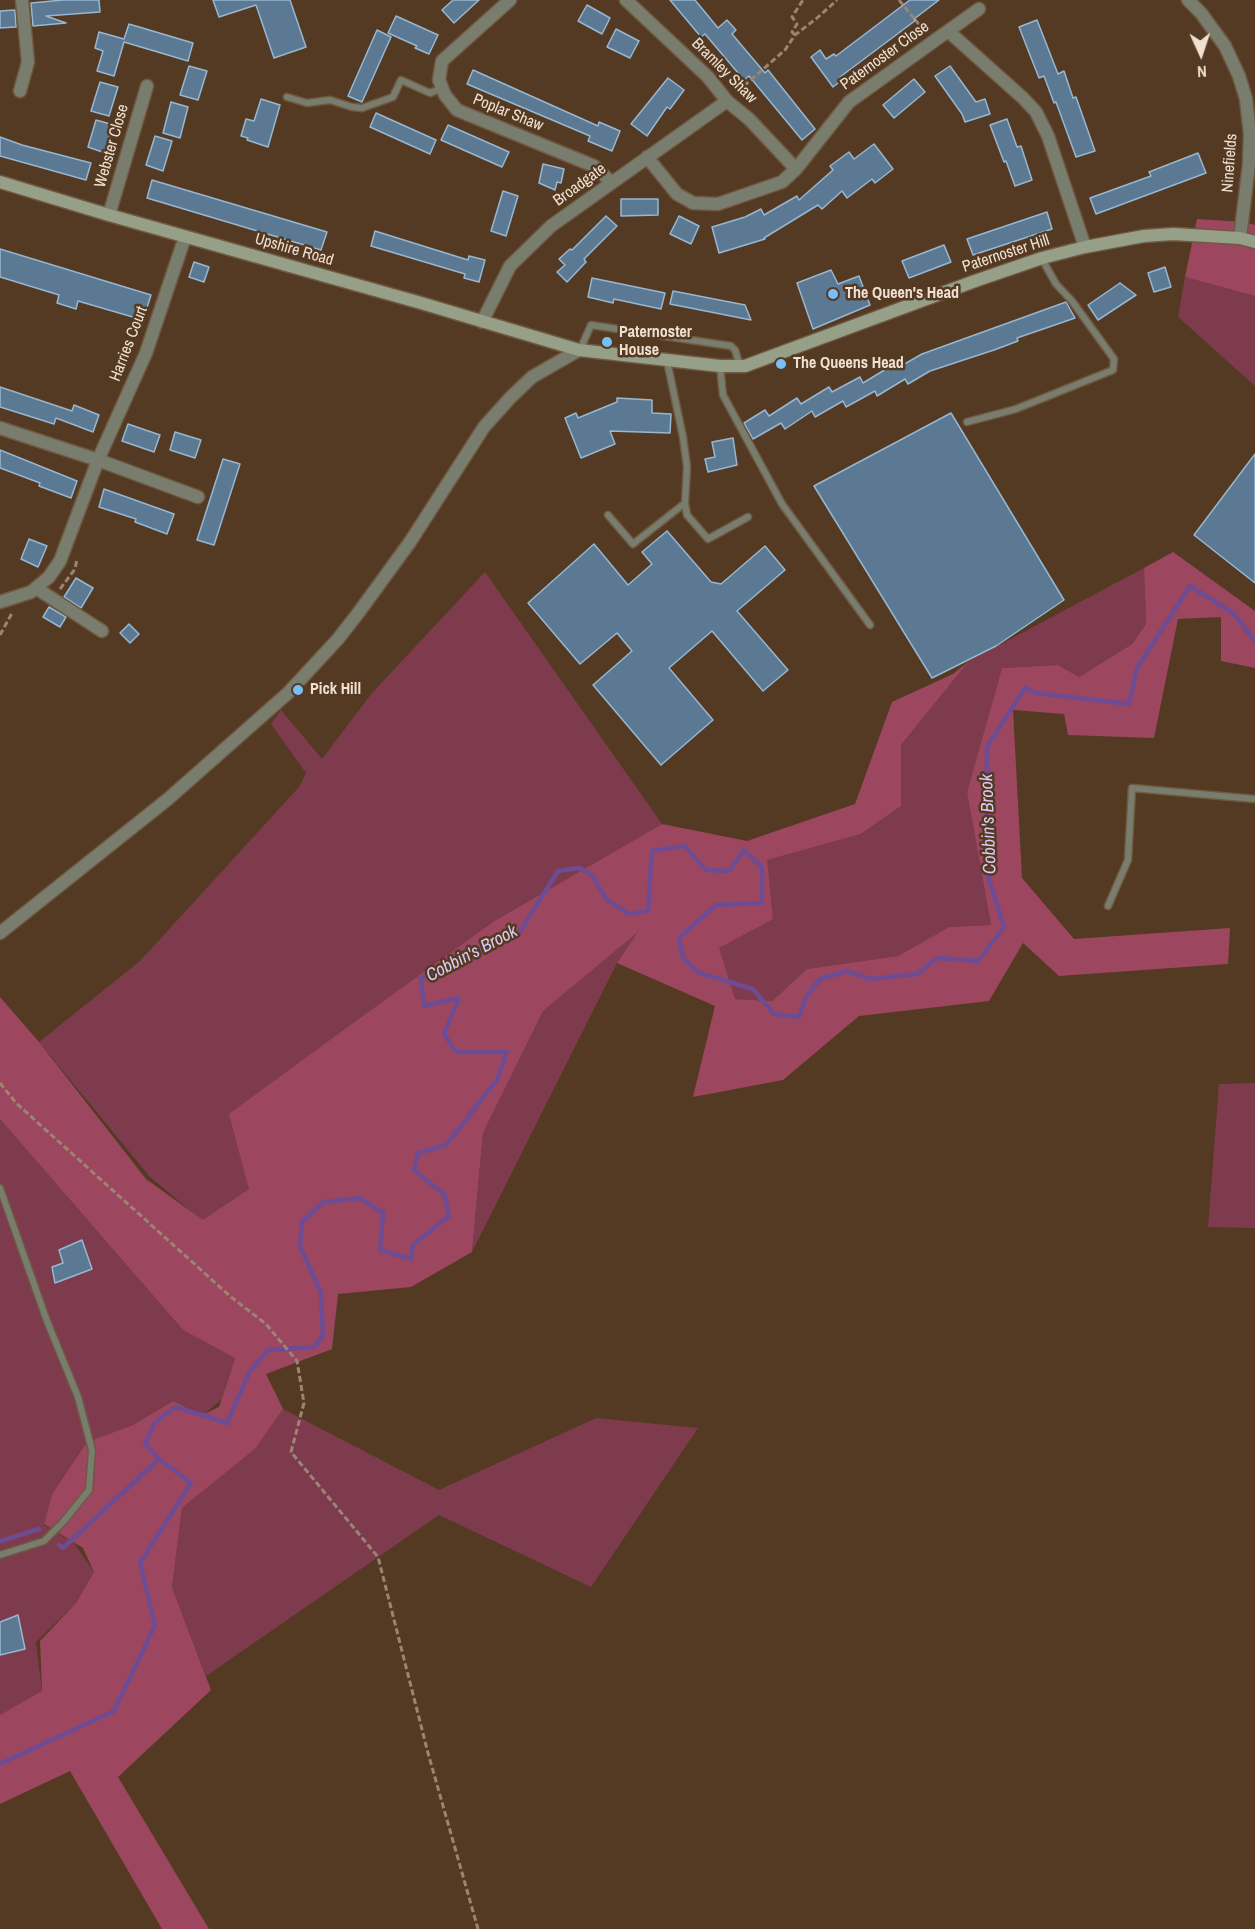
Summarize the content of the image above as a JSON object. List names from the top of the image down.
{
  "streets": {
    "street": [
      "Paternoster Close",
      "Bramley Shaw",
      "Poplar Shaw",
      "Webster Close",
      "Ninefields",
      "Broadgate",
      "Upshire Road",
      "Paternoster Hill",
      "Harries Court"
    ]
  },
  "crossings": [
    ["Paternoster Close", "Bramley Shaw"],
    ["Paternoster Close", "Broadgate"],
    ["Paternoster Close", "Paternoster Hill"],
    ["Bramley Shaw", "Broadgate"],
    ["Poplar Shaw", "Broadgate"],
    ["Webster Close", "Upshire Road"],
    ["Ninefields", "Paternoster Hill"],
    ["Broadgate", "Upshire Road"],
    ["Upshire Road", "Paternoster Hill"],
    ["Upshire Road", "Harries Court"]
  ],
  "water": ["Cobbin's Brook"],
  "places": [
    "The Queen's Head",
    "Paternoster House",
    "The Queens Head",
    "Pick Hill"
  ],
  "north": "bottom"
}
